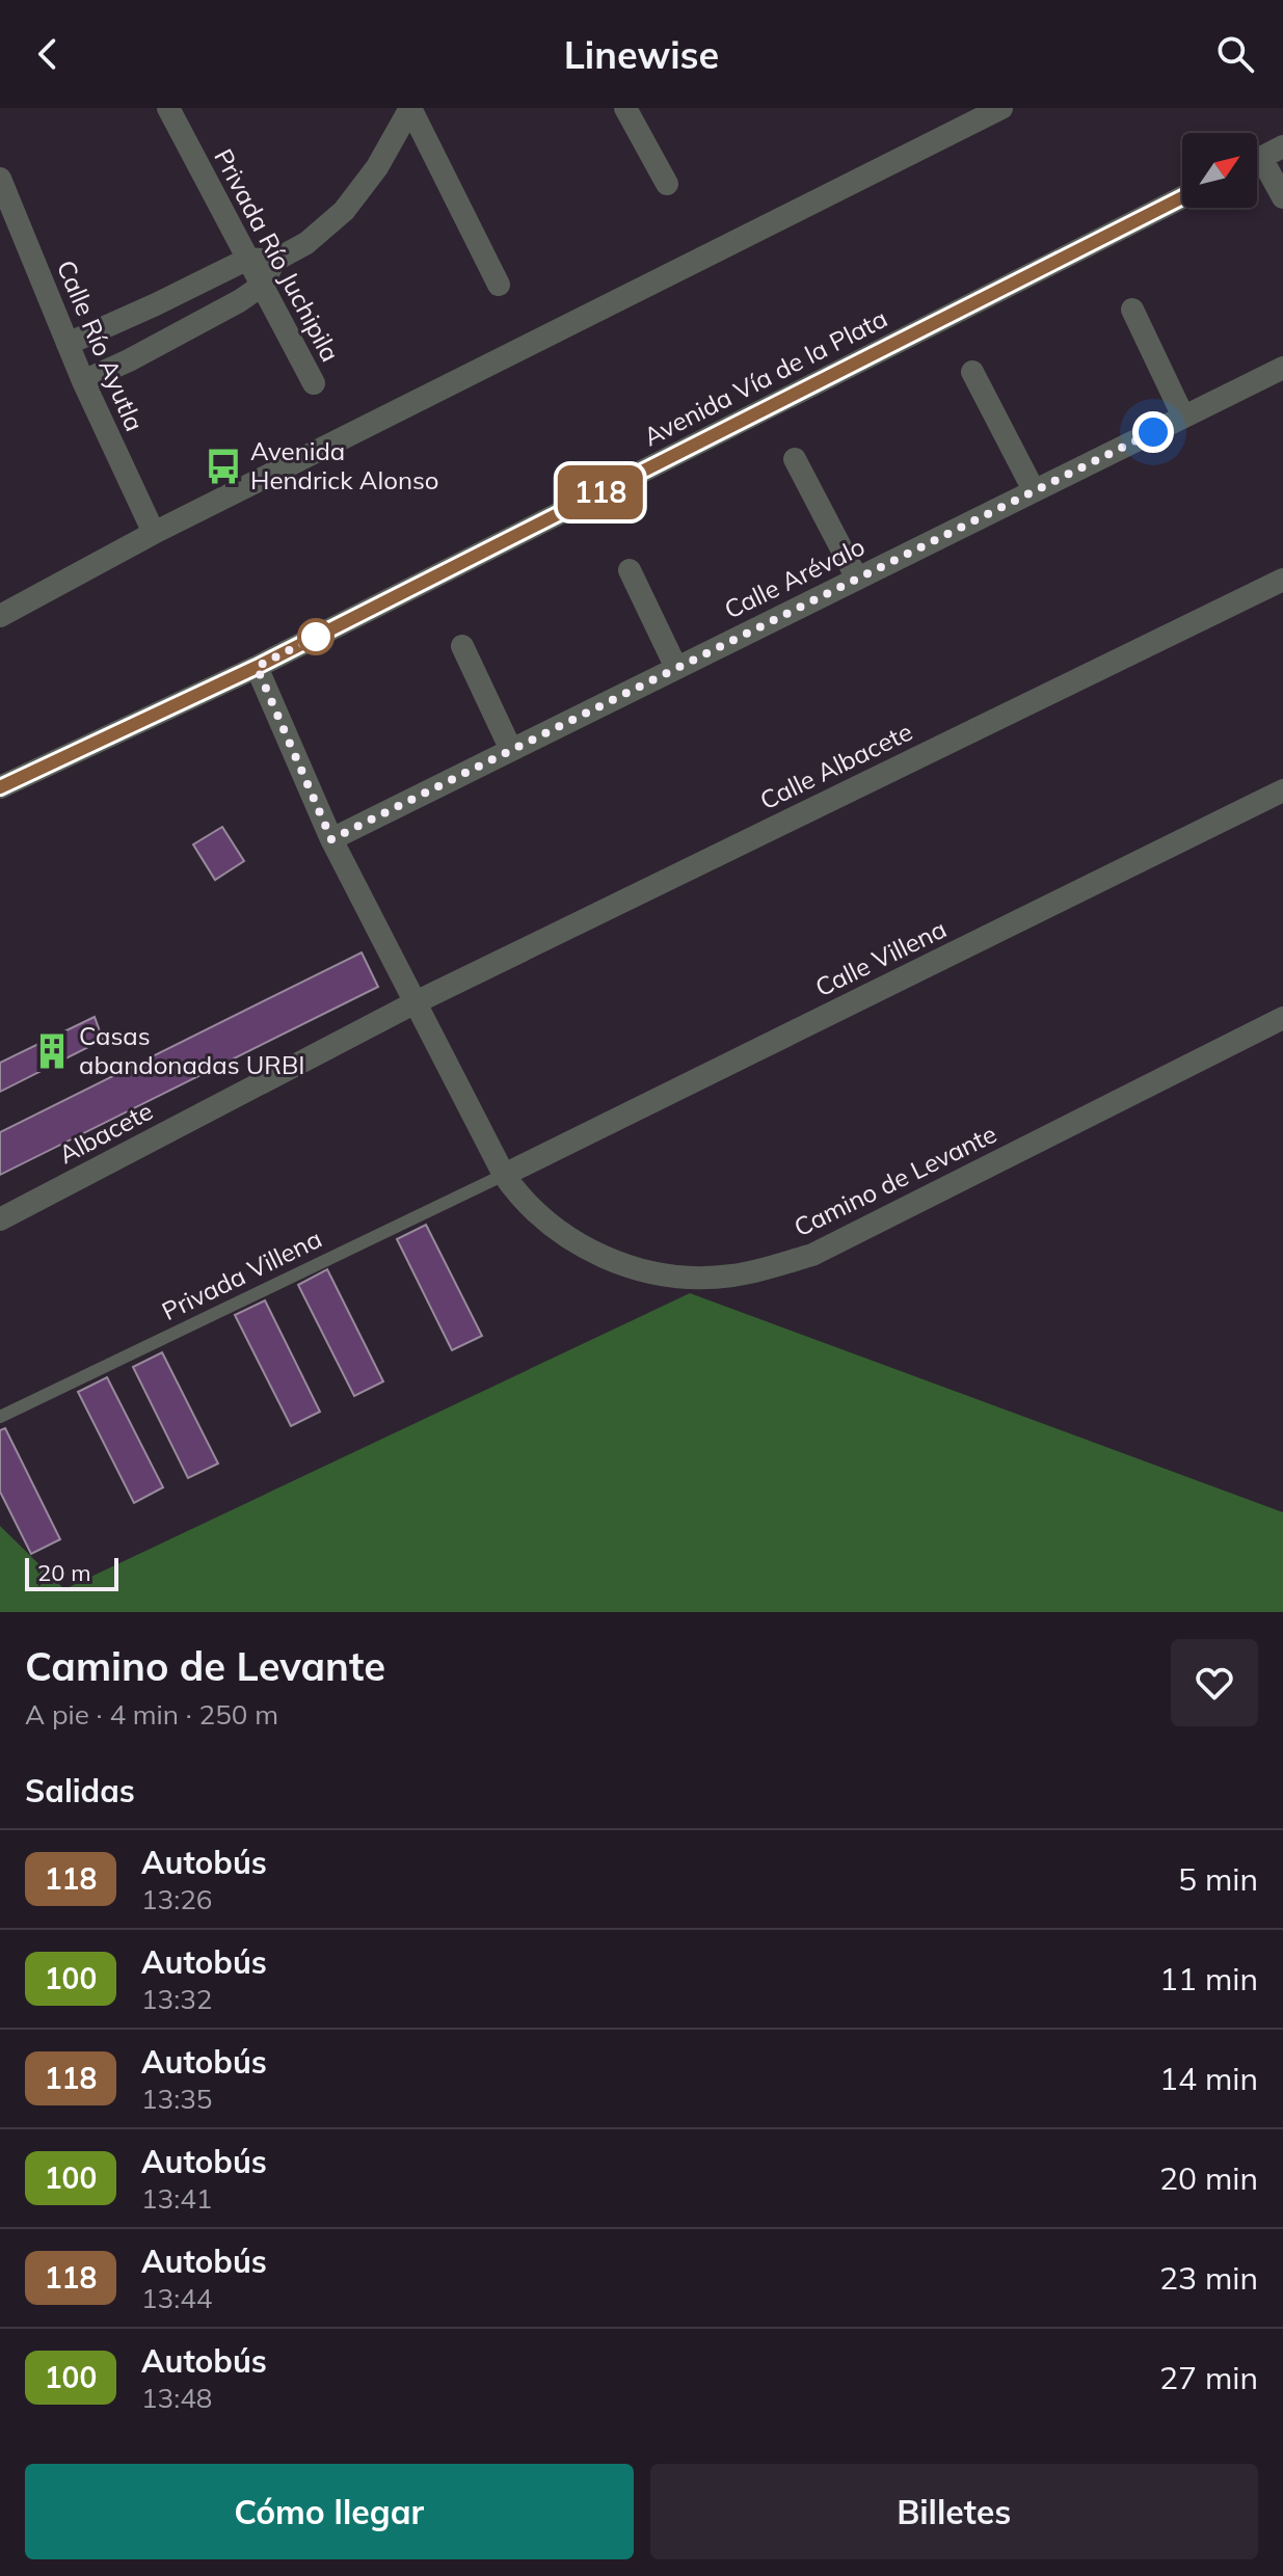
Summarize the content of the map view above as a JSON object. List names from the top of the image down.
{
  "streets": {
    "street": [
      "Privada Río Juchipila",
      "Calle Río Ayutla",
      "Avenida Vía de la Plata",
      "Calle Arévalo",
      "Calle Albacete",
      "Calle Villena",
      "Albacete",
      "Camino de Levante"
    ],
    "lane": ["Privada Villena"]
  },
  "crossings": [
    ["Avenida Vía de la Plata", "Camino de Levante"],
    ["Calle Arévalo", "Camino de Levante"],
    ["Calle Albacete", "Albacete"],
    ["Calle Albacete", "Camino de Levante"],
    ["Calle Villena", "Camino de Levante"],
    ["Calle Villena", "Privada Villena"],
    ["Albacete", "Camino de Levante"],
    ["Camino de Levante", "Privada Villena"]
  ],
  "places": {
    "bus stop": ["Avenida Hendrick Alonso"],
    "building": ["Casas abandonadas URBI"]
  },
  "lines": ["bus line 118"],
  "scale_bar": "20 m",
  "north": "top right",
  "page": {
    "header": "Linewise",
    "on_map": "118",
    "scale": "20 m",
    "heading": [
      ["Camino de Levante", "A pie · 4 min · 250 m"],
      "Salidas"
    ],
    "list": [
      {
        "mark": "118",
        "name": "Autobús",
        "note": "13:26",
        "value": "5 min"
      },
      {
        "mark": "100",
        "name": "Autobús",
        "note": "13:32",
        "value": "11 min"
      },
      {
        "mark": "118",
        "name": "Autobús",
        "note": "13:35",
        "value": "14 min"
      },
      {
        "mark": "100",
        "name": "Autobús",
        "note": "13:41",
        "value": "20 min"
      },
      {
        "mark": "118",
        "name": "Autobús",
        "note": "13:44",
        "value": "23 min"
      },
      {
        "mark": "100",
        "name": "Autobús",
        "note": "13:48",
        "value": "27 min"
      }
    ],
    "buttons": ["Cómo llegar", "Billetes"]
  }
}
